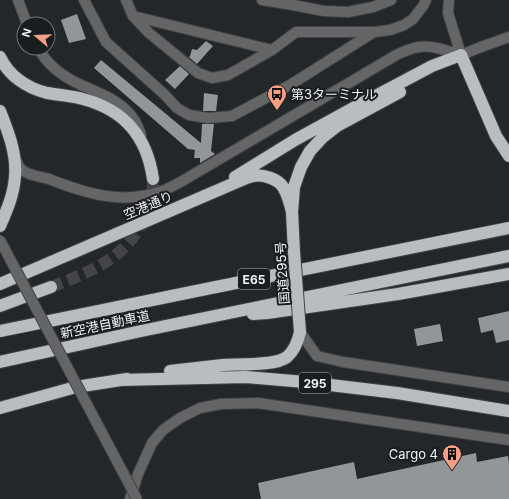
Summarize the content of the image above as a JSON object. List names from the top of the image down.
{
  "streets": {
    "highway": [
      "空港通り",
      "国道295号",
      "E65",
      "新空港自動車道",
      "295"
    ]
  },
  "crossings": [
    ["空港通り", "国道295号"],
    ["空港通り", "295"],
    ["国道295号", "295"],
    ["E65", "新空港自動車道"]
  ],
  "places": {
    "bus stop": ["第3ターミナル"],
    "building": ["Cargo 4"]
  },
  "north": "left"
}
